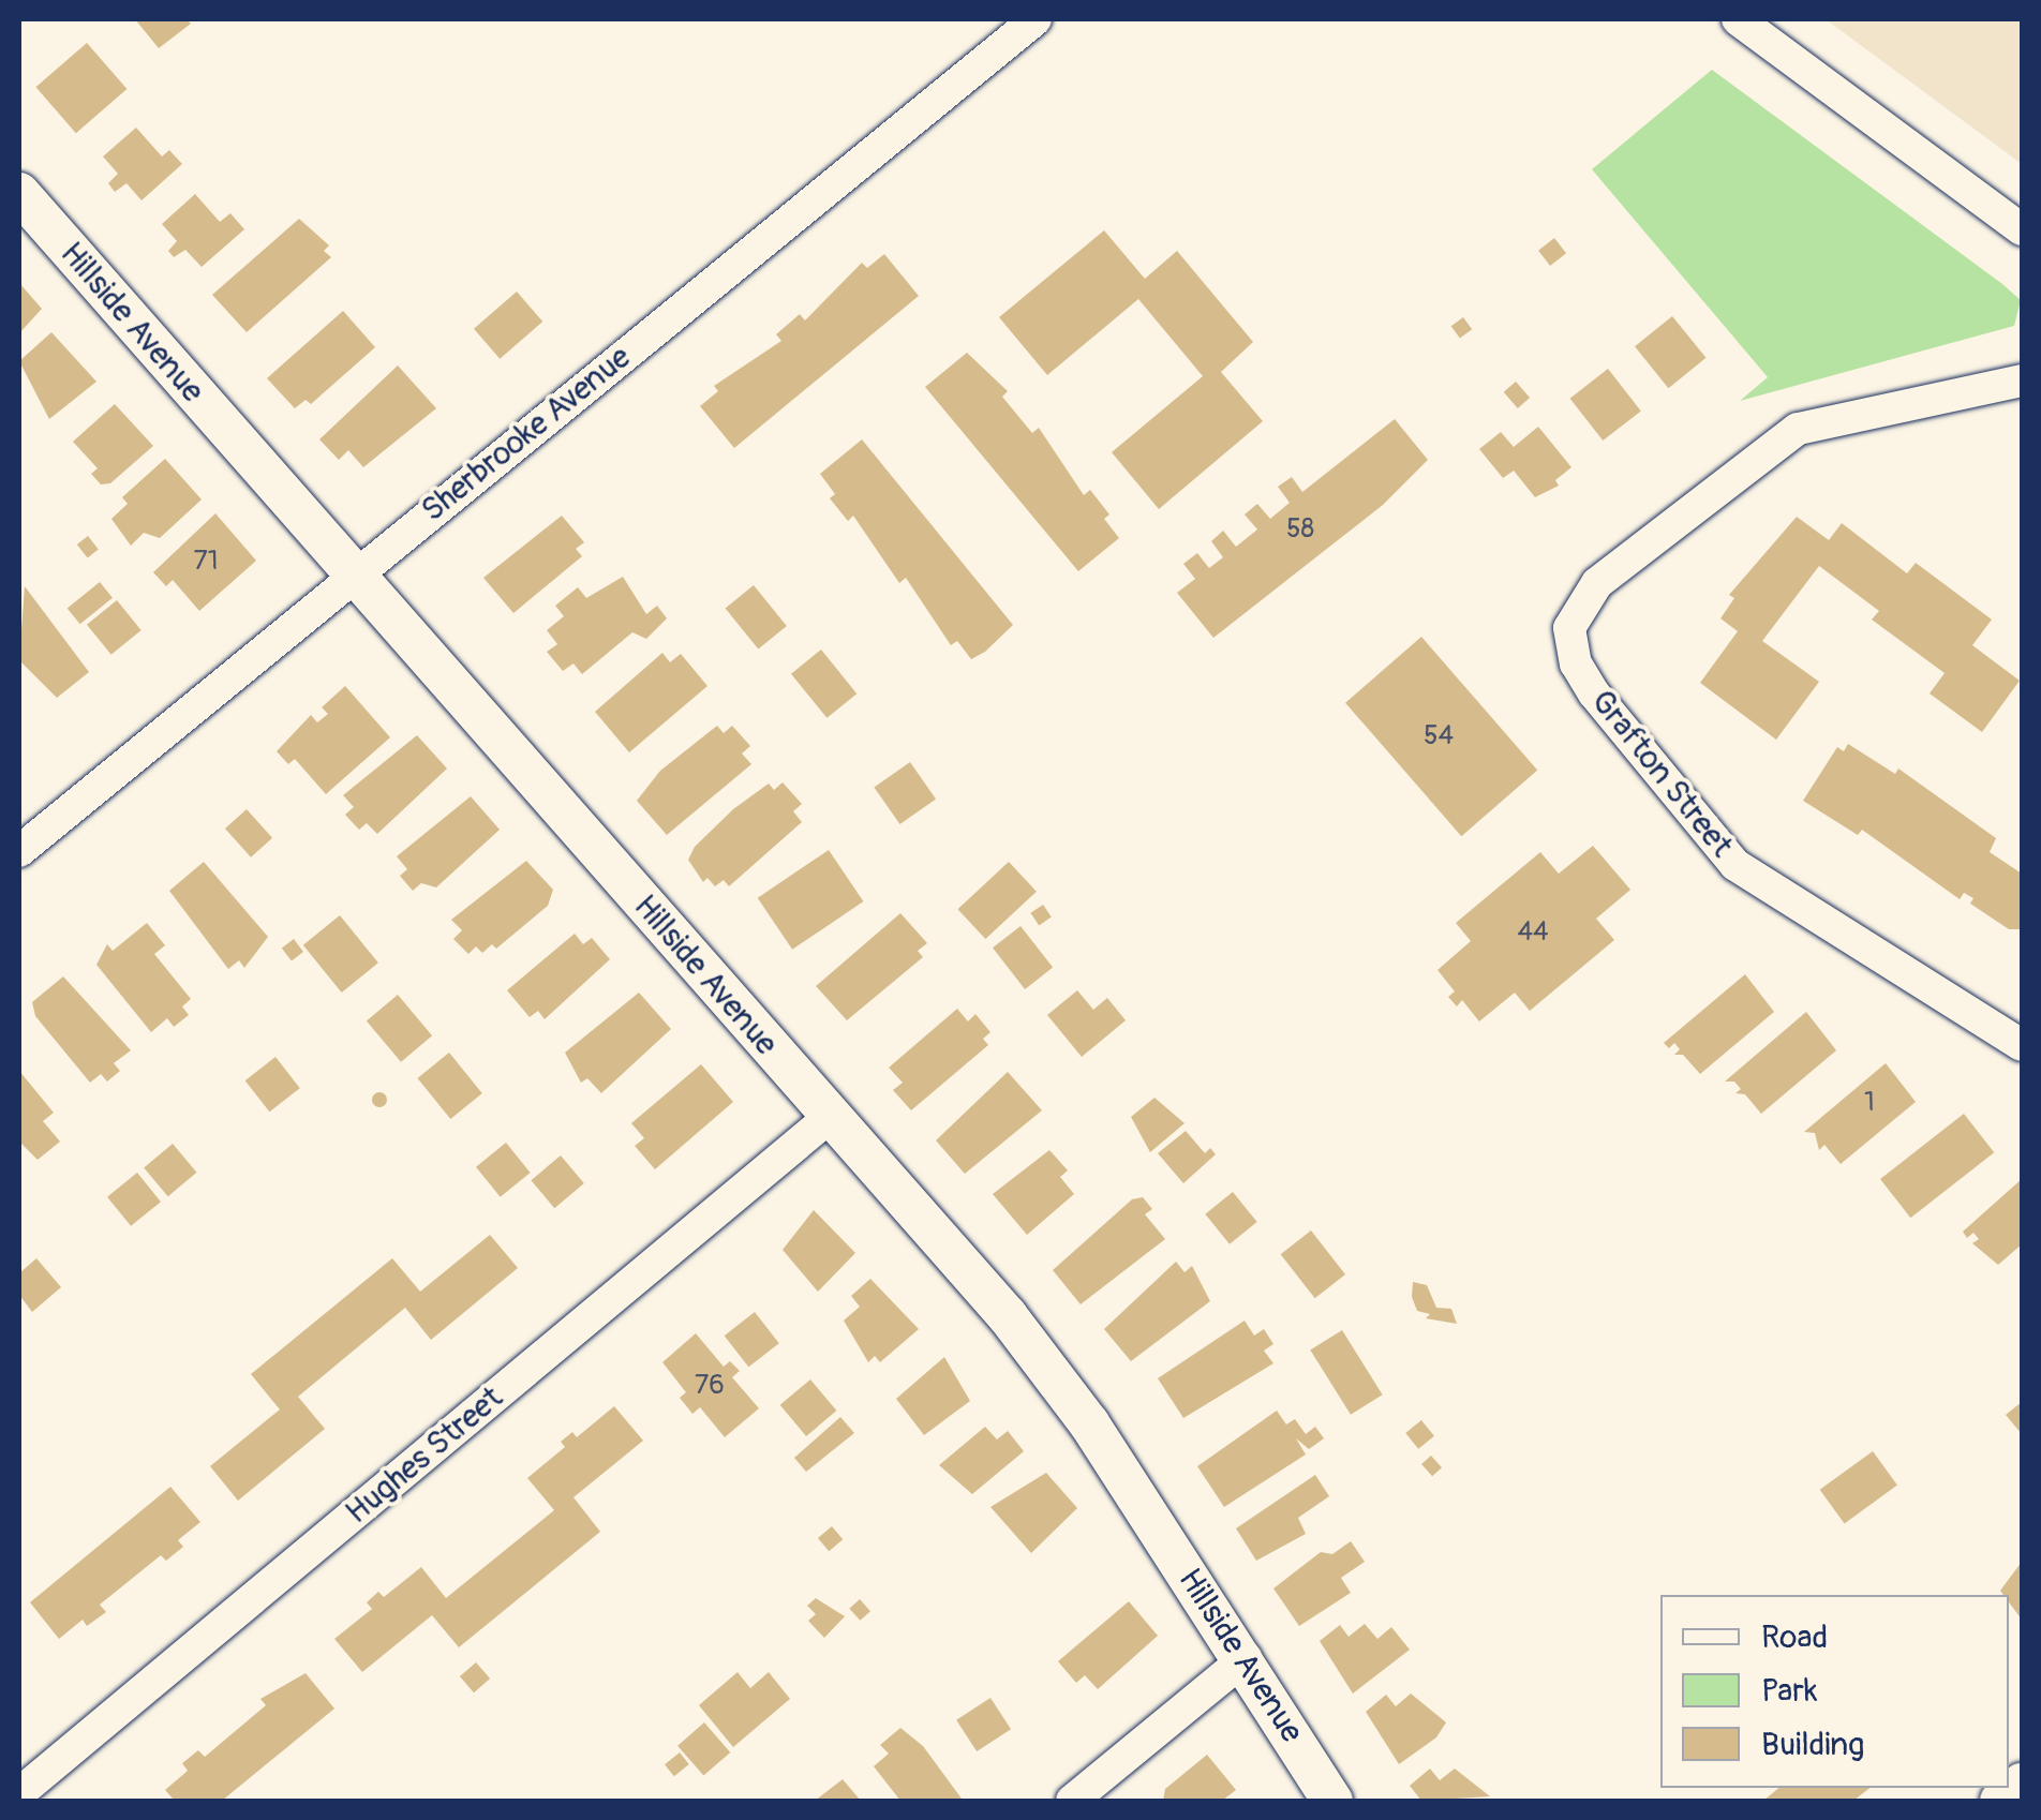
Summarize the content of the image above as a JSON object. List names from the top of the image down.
{
  "streets": {
    "street": [
      "Hillside Avenue",
      "Sherbrooke Avenue",
      "Grafton Street",
      "Hughes Street"
    ]
  },
  "crossings": [
    ["Hillside Avenue", "Sherbrooke Avenue"],
    ["Hillside Avenue", "Hughes Street"]
  ],
  "house_numbers": [
    "58",
    "71",
    "54",
    "44",
    "1",
    "76"
  ],
  "legend": ["Road", "Park", "Building"]
}
